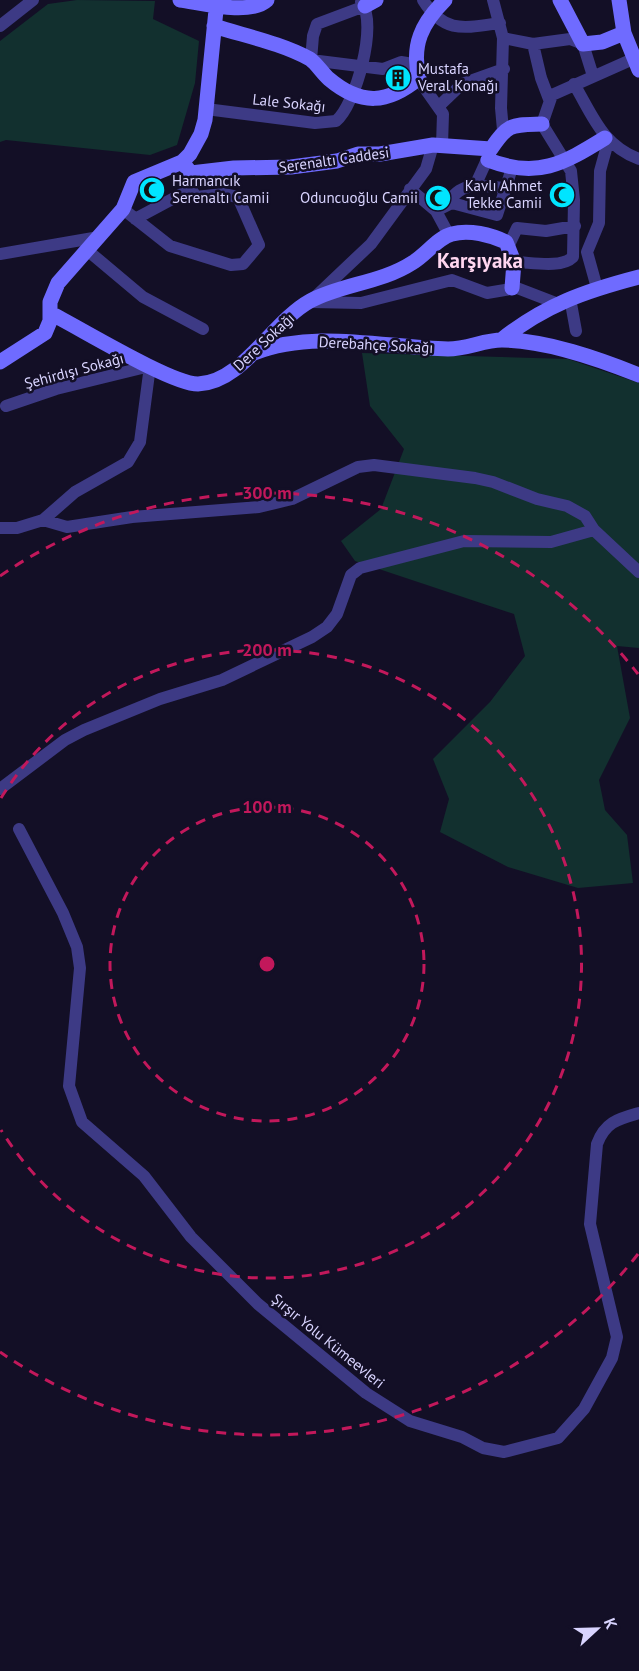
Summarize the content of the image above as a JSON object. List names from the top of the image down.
{
  "streets": {
    "street": [
      "Lale Sokağı",
      "Serenaltı Caddesi",
      "Dere Sokağı",
      "Derebahçe Sokağı",
      "Şehirdışı Sokağı",
      "Şırşır Yolu Kümeevleri"
    ]
  },
  "crossings": [
    ["Serenaltı Caddesi", "Dere Sokağı"],
    ["Dere Sokağı", "Derebahçe Sokağı"],
    ["Dere Sokağı", "Şehirdışı Sokağı"]
  ],
  "districts": ["Karşıyaka"],
  "places": {
    "building": ["Mustafa Veral Konağı"],
    "mosque": ["Harmancık Serenaltı Camii", "Kavlı Ahmet Tekke Camii", "Oduncuoğlu Camii"]
  },
  "north": "right",
  "rings": ["300 m", "200 m", "100 m"]
}
